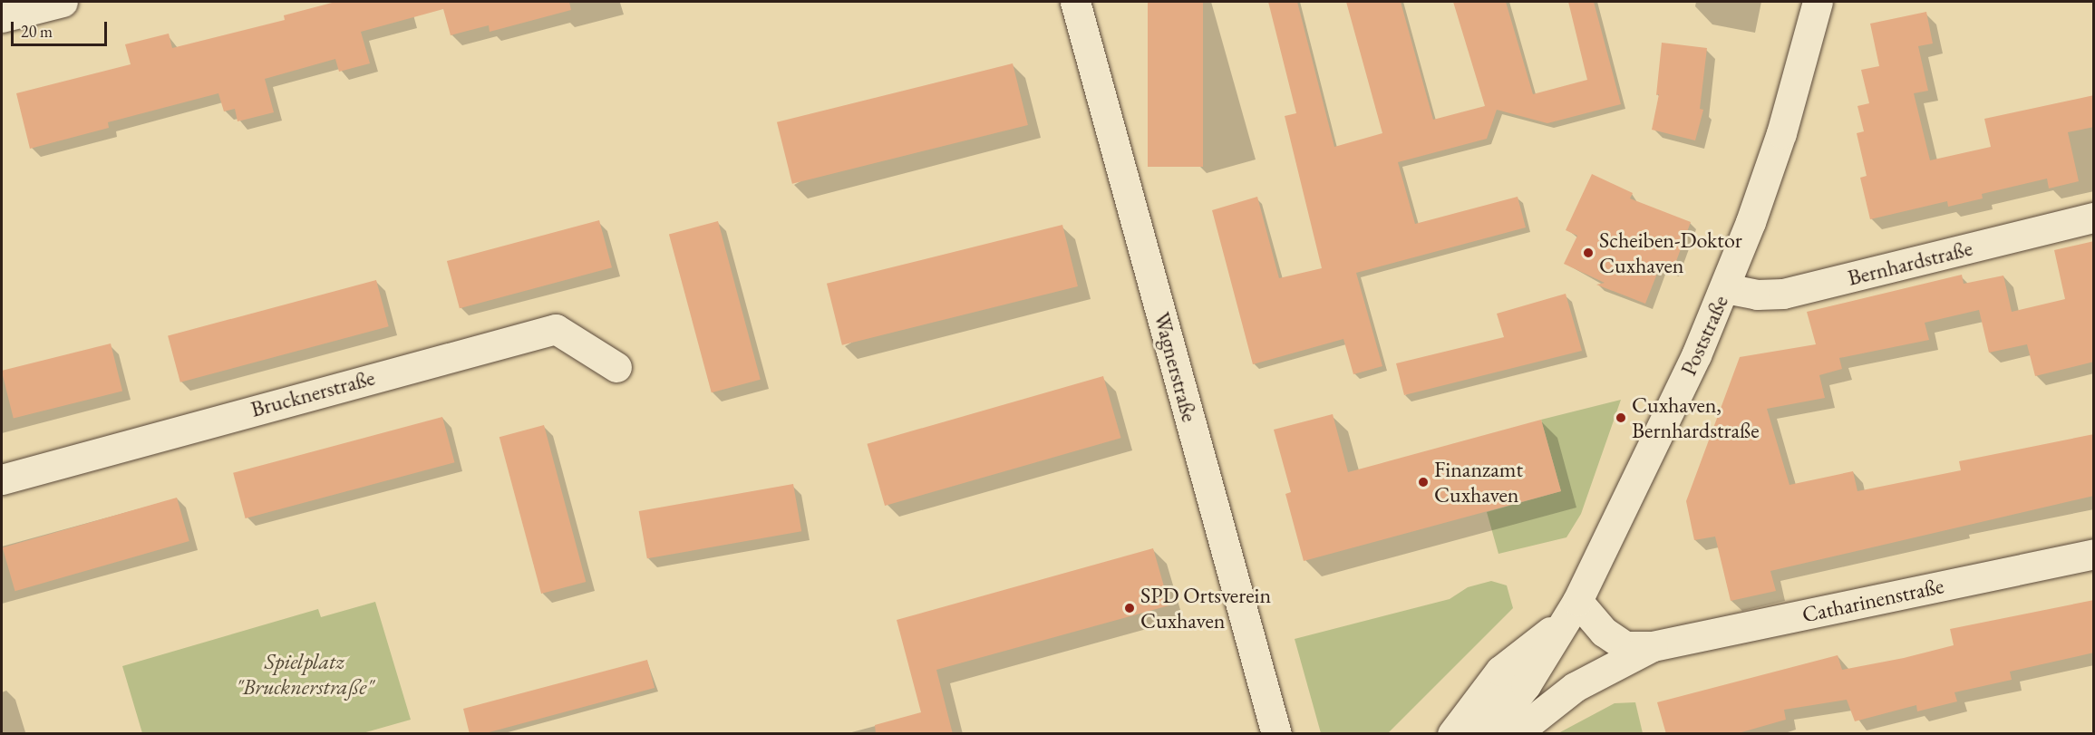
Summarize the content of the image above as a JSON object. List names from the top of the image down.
{
  "streets": {
    "street": [
      "Bernhardstraße",
      "Poststraße",
      "Wagnerstraße",
      "Brucknerstraße",
      "Catharinenstraße"
    ]
  },
  "crossings": [
    ["Bernhardstraße", "Poststraße"],
    ["Poststraße", "Catharinenstraße"]
  ],
  "parks": ["Spielplatz \"Brucknerstraße\""],
  "places": [
    "Scheiben-Doktor Cuxhaven",
    "Cuxhaven, Bernhardstraße",
    "Finanzamt Cuxhaven",
    "SPD Ortsverein Cuxhaven"
  ],
  "scale_bar": "20 m"
}
